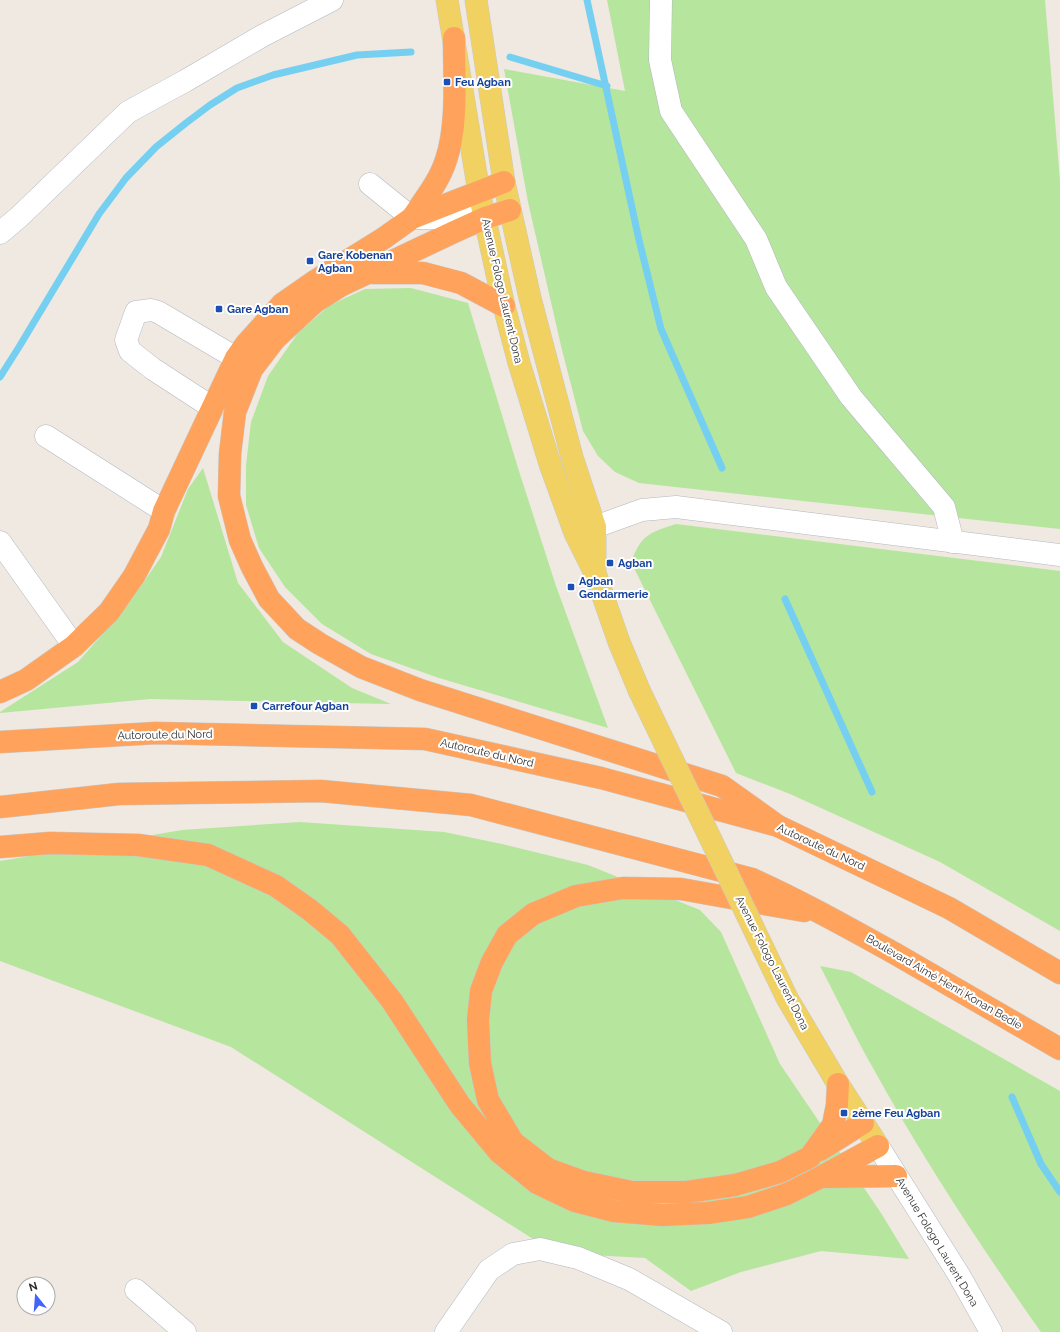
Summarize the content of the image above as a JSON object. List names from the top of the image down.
{
  "streets": {
    "highway": ["Autoroute du Nord", "Boulevard Aimé Henri Konan Bedie"],
    "main road": ["Avenue Fologo Laurent Dona"]
  },
  "places": {
    "transit": [
      "Feu Agban",
      "Gare Kobenan Agban",
      "Gare Agban",
      "Agban",
      "Agban Gendarmerie",
      "Carrefour Agban",
      "2ème Feu Agban"
    ]
  },
  "north": "top"
}
